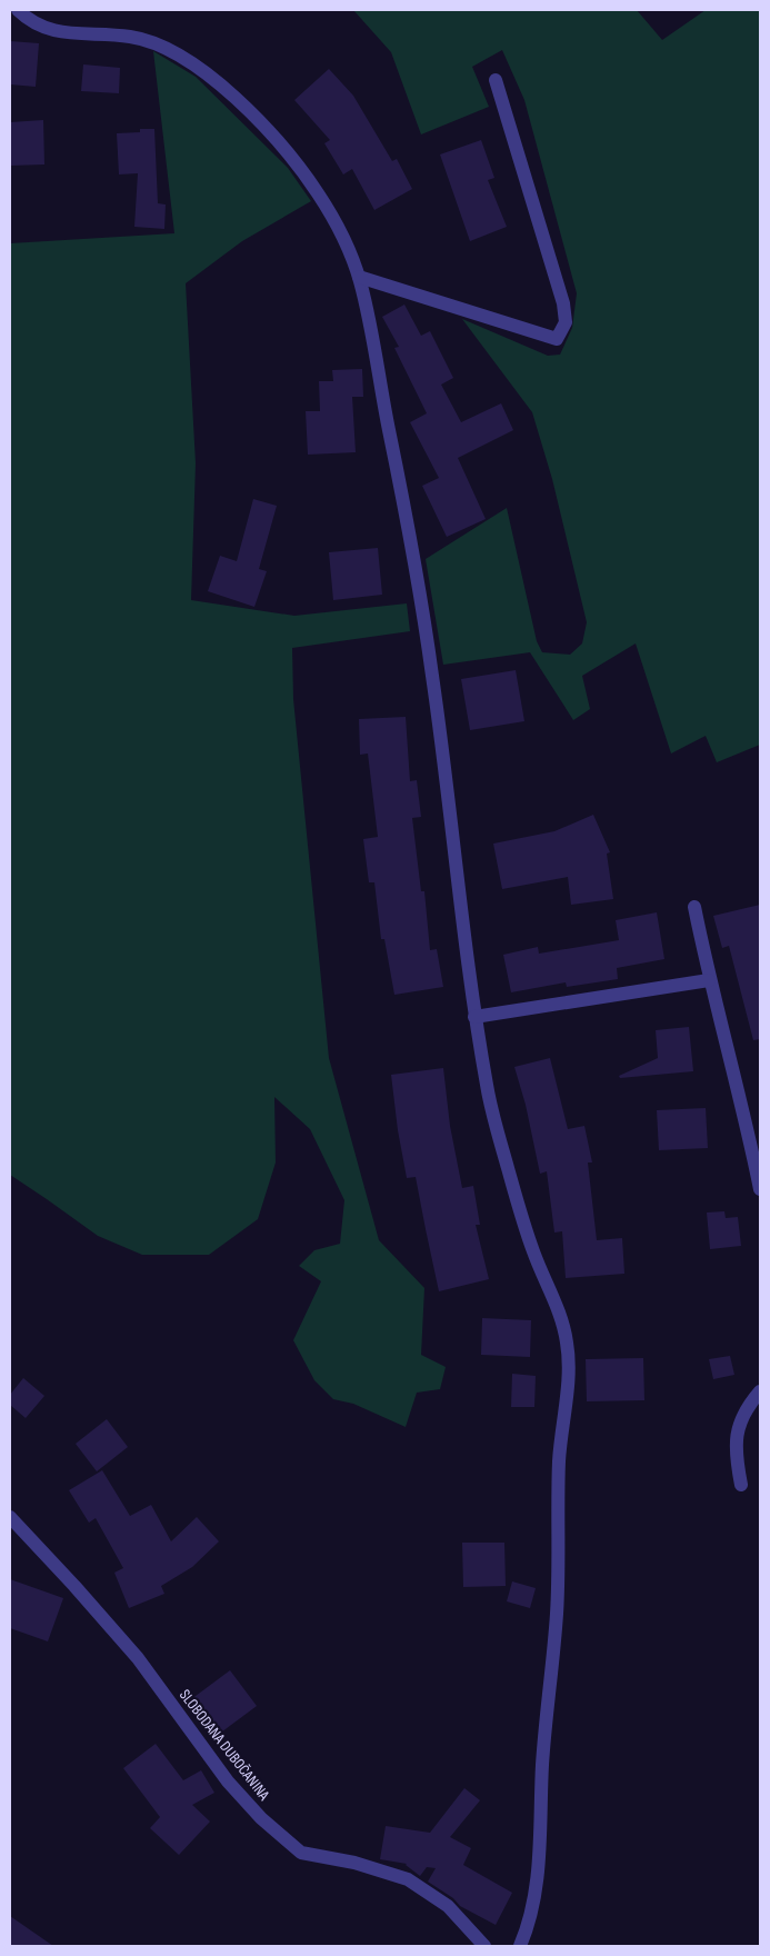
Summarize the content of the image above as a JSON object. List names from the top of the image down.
{
  "streets": {
    "street": ["SLOBODANA DUBOČANINA"]
  }
}
